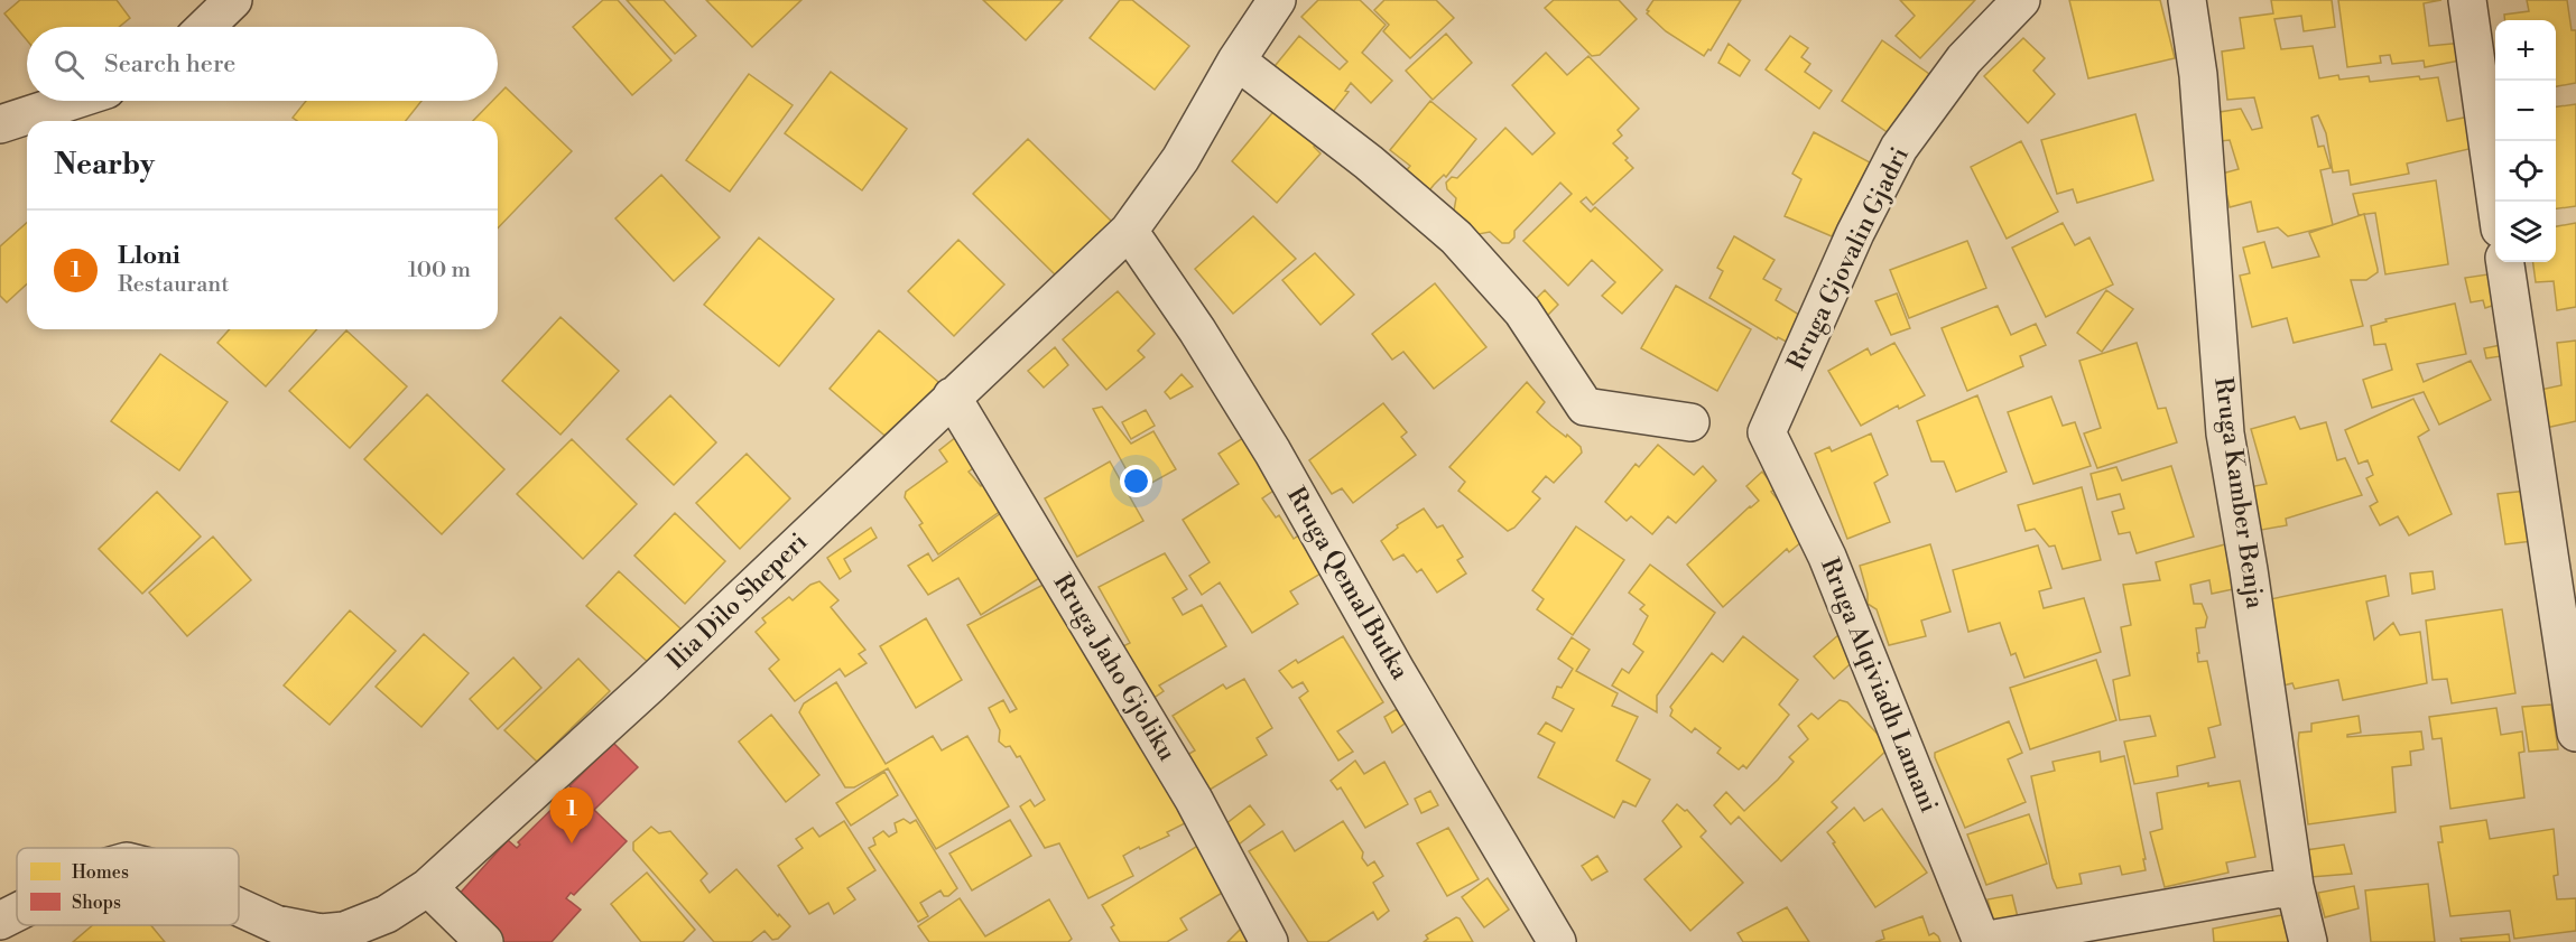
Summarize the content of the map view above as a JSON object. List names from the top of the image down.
{
  "streets": {
    "street": [
      "Rruga Gjovalin Gjadri",
      "Rruga Kamber Benja",
      "Rruga Qemal Butka",
      "Ilia Dilo Sheperi",
      "Rruga Jaho Gjoliku",
      "Rruga Alqiviadh Lamani"
    ]
  },
  "crossings": [
    ["Rruga Gjovalin Gjadri", "Rruga Alqiviadh Lamani"],
    ["Rruga Qemal Butka", "Ilia Dilo Sheperi"],
    ["Ilia Dilo Sheperi", "Rruga Jaho Gjoliku"]
  ],
  "legend": ["Homes", "Shops"],
  "page": {
    "map_buttons": ["+", "−"],
    "search": "Search here",
    "heading": "Nearby",
    "list": [
      {
        "mark": "1",
        "name": "Lloni",
        "note": "Restaurant",
        "value": "100 m"
      }
    ],
    "pins": "1"
  }
}
